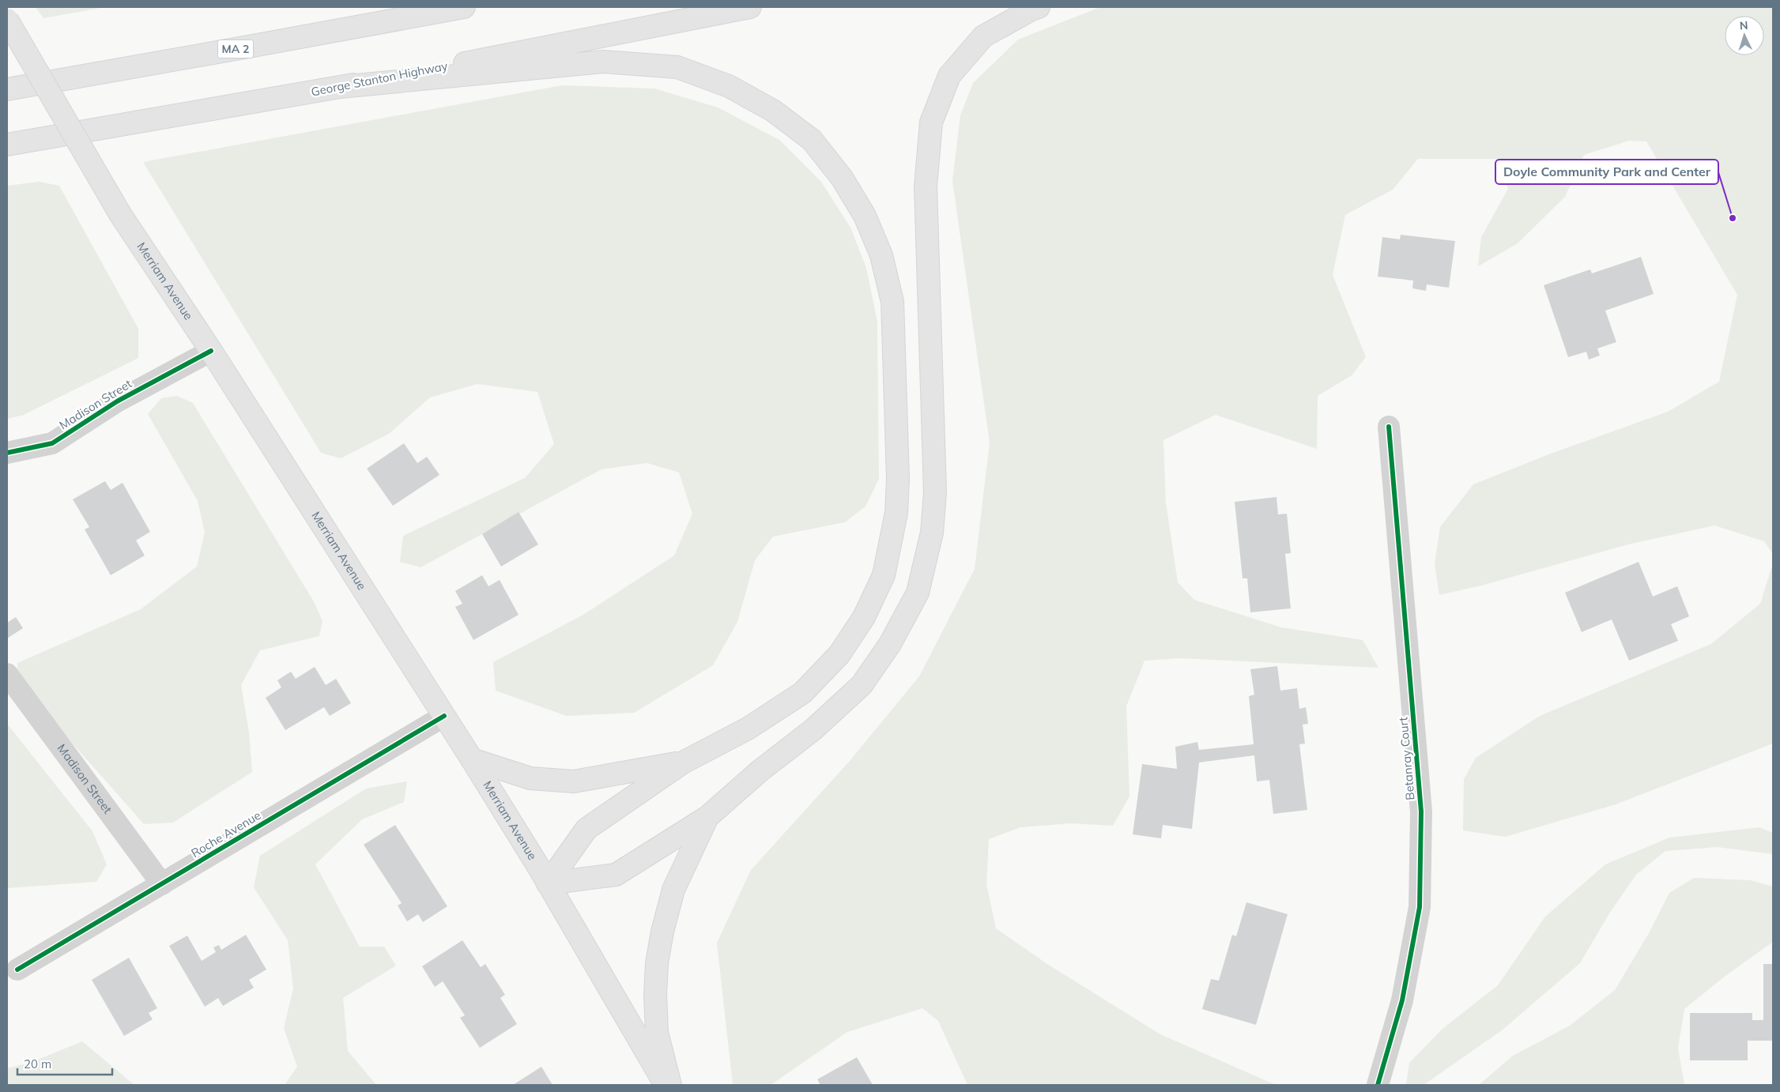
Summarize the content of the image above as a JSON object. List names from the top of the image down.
{
  "streets": {
    "main road": ["MA 2", "George Stanton Highway", "Merriam Avenue"],
    "street": ["Madison Street", "Betanray Court", "Roche Avenue"]
  },
  "crossings": [
    ["Merriam Avenue", "Madison Street"],
    ["Merriam Avenue", "Roche Avenue"],
    ["Madison Street", "Roche Avenue"]
  ],
  "places": ["Doyle Community Park and Center"],
  "scale_bar": "20 m",
  "north": "top"
}
